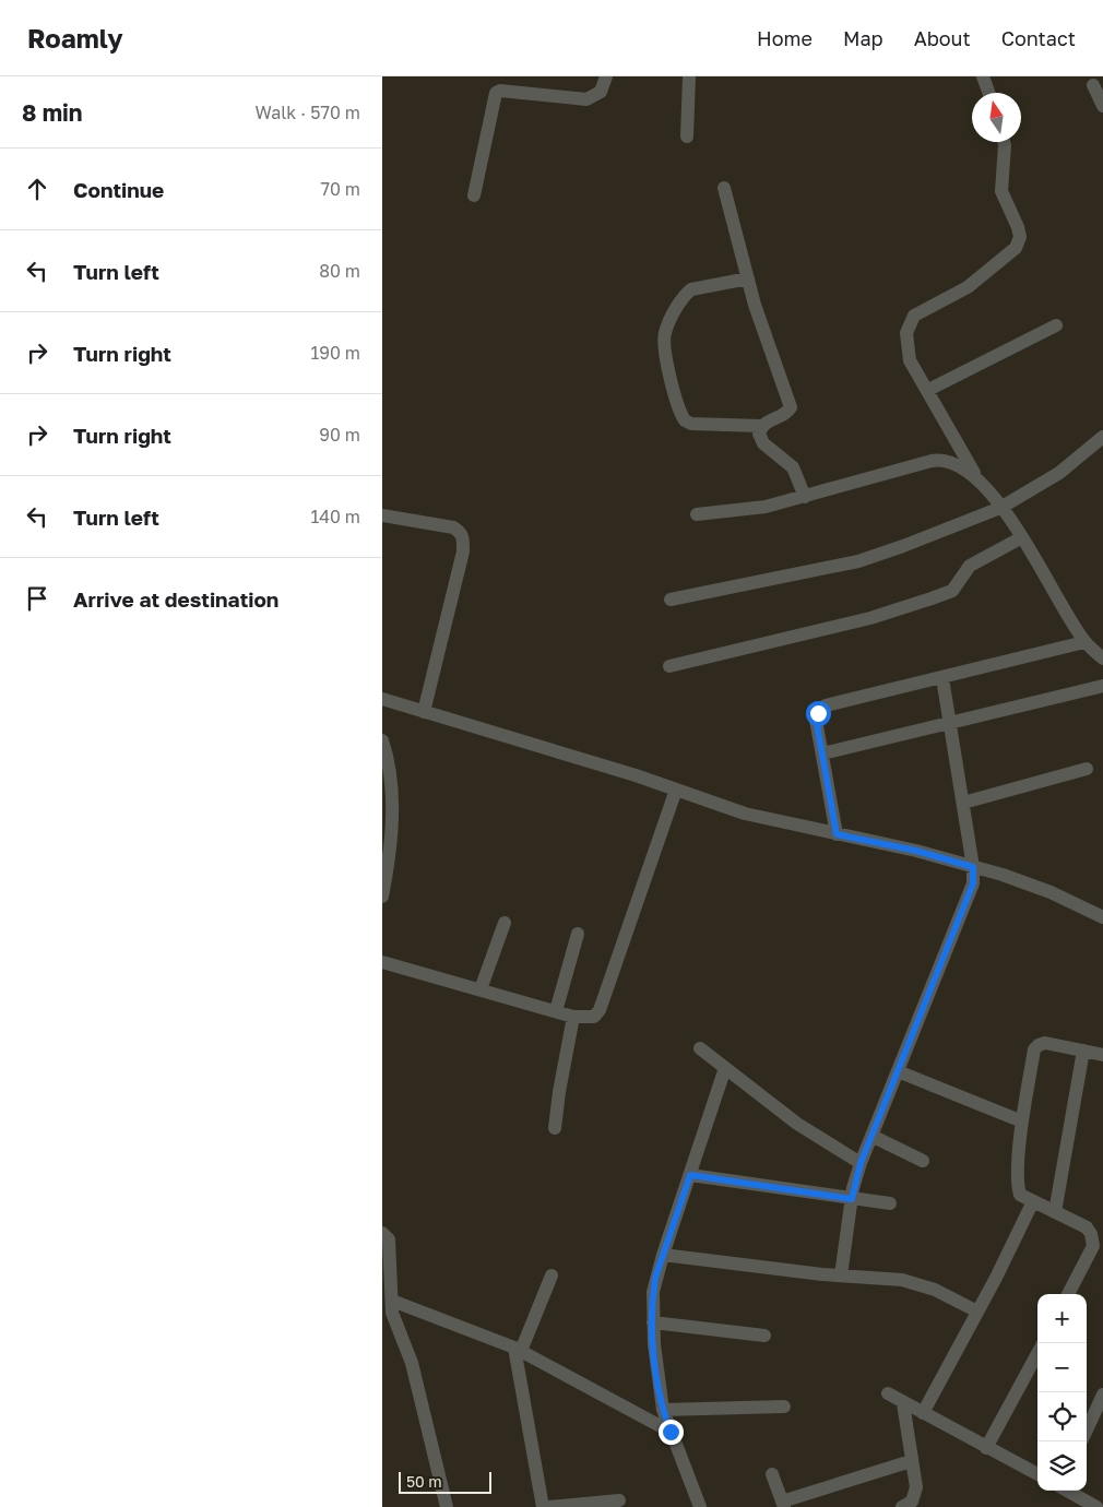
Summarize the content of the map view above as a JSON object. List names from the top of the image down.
{
  "scale_bar": "50 m",
  "north": "top",
  "page": {
    "header": "Roamly",
    "nav": [
      "Home",
      "Map",
      "About",
      "Contact"
    ],
    "heading": ["8 min", "Walk · 570 m"],
    "list": [
      ["Continue", "70 m"],
      ["Turn left", "80 m"],
      ["Turn right", "190 m"],
      ["Turn right", "90 m"],
      ["Turn left", "140 m"],
      "Arrive at destination"
    ],
    "map_buttons": ["+", "−"],
    "scale": "50 m"
  }
}
